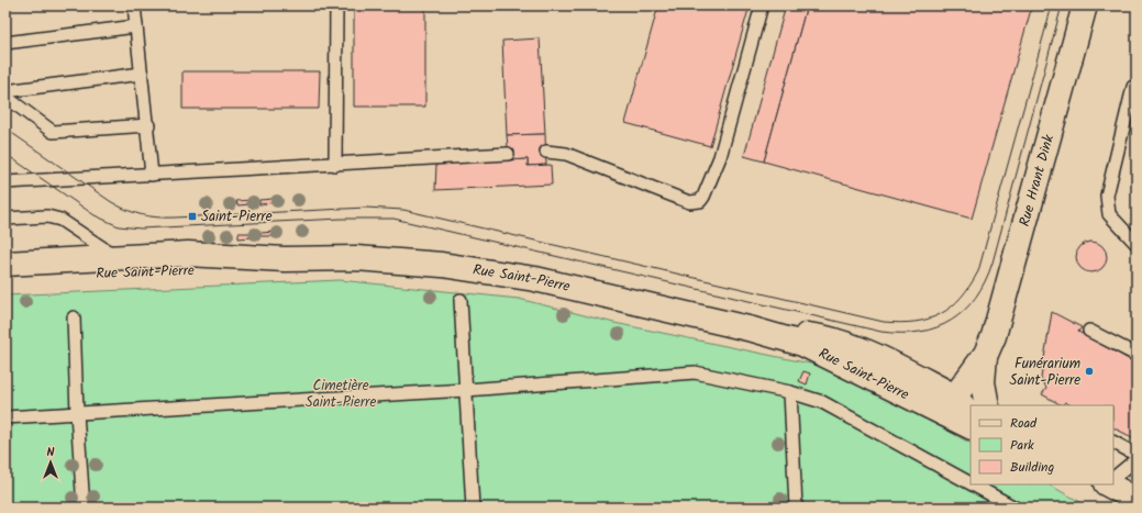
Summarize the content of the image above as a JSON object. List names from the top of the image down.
{
  "streets": {
    "main road": ["Rue Hrant Dink", "Rue Saint-Pierre"]
  },
  "crossings": [
    ["Rue Hrant Dink", "Rue Saint-Pierre"]
  ],
  "parks": ["Cimetière Saint-Pierre"],
  "places": {
    "transit": ["Saint-Pierre"],
    "other": ["Funérarium Saint-Pierre"]
  },
  "legend": ["Road", "Park", "Building"],
  "north": "top"
}
